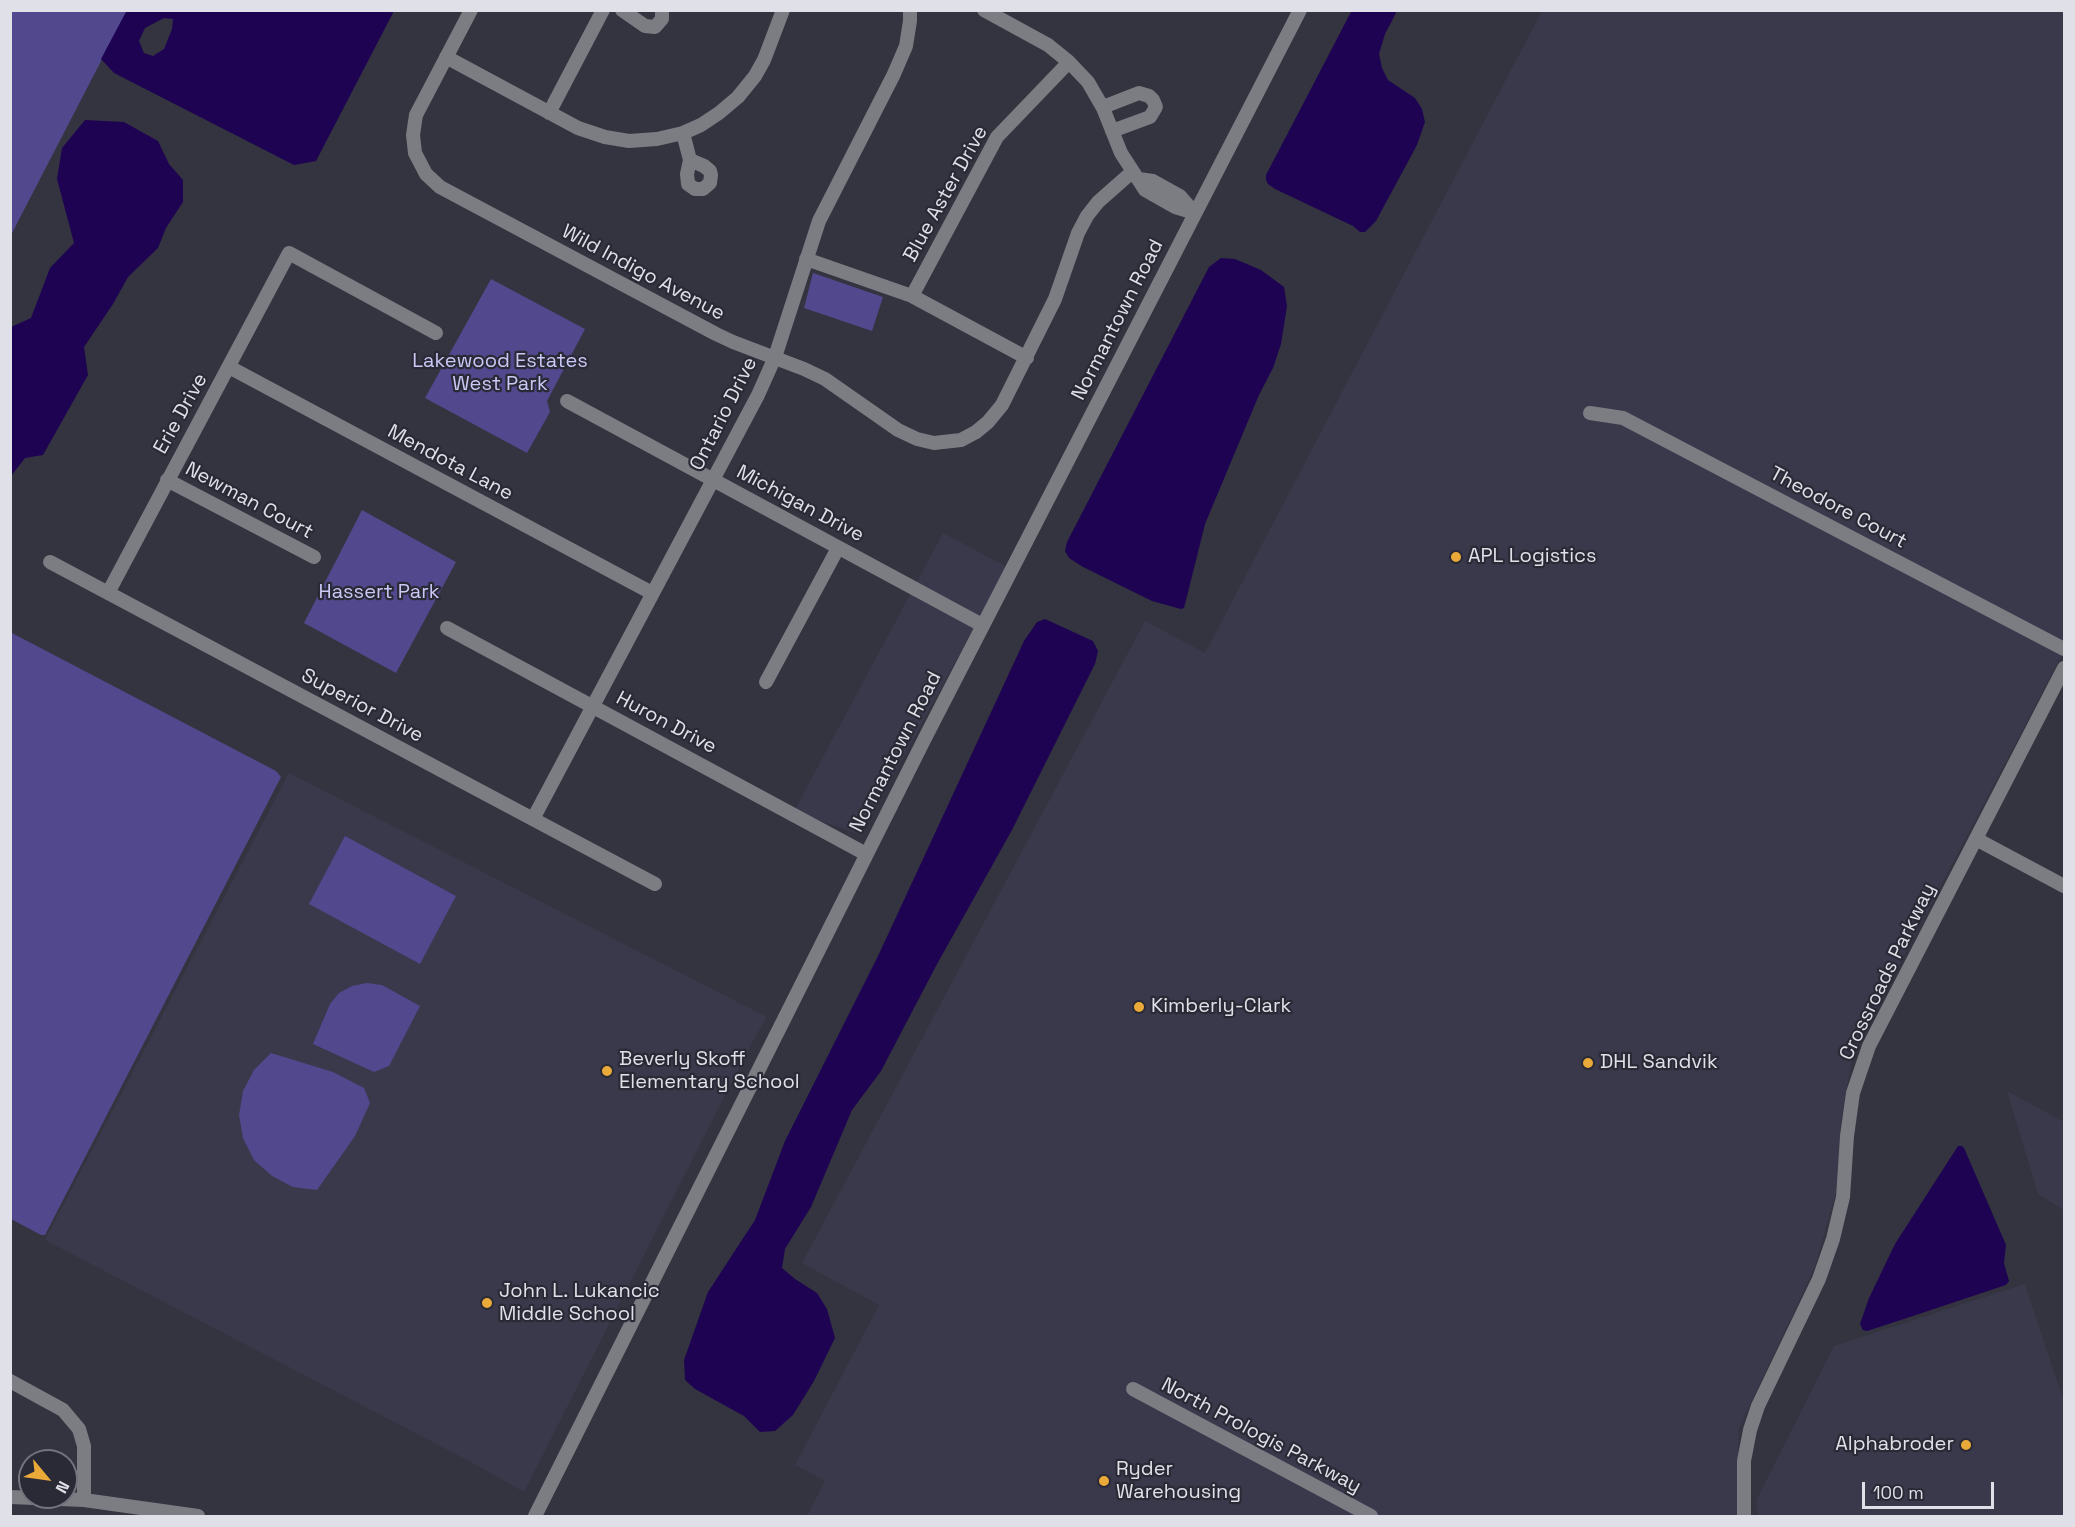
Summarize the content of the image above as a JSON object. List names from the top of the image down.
{
  "streets": {
    "street": [
      "Blue Aster Drive",
      "Wild Indigo Avenue",
      "Normantown Road",
      "Erie Drive",
      "Ontario Drive",
      "Mendota Lane",
      "Newman Court",
      "Michigan Drive",
      "Theodore Court",
      "Superior Drive",
      "Huron Drive",
      "Crossroads Parkway",
      "North Prologis Parkway"
    ]
  },
  "crossings": [
    ["Wild Indigo Avenue", "Ontario Drive"],
    ["Normantown Road", "Michigan Drive"],
    ["Normantown Road", "Huron Drive"],
    ["Erie Drive", "Mendota Lane"],
    ["Erie Drive", "Newman Court"],
    ["Erie Drive", "Superior Drive"],
    ["Ontario Drive", "Mendota Lane"],
    ["Ontario Drive", "Michigan Drive"],
    ["Ontario Drive", "Superior Drive"],
    ["Ontario Drive", "Huron Drive"]
  ],
  "parks": ["Lakewood Estates West Park", "Hassert Park"],
  "places": [
    "APL Logistics",
    "Kimberly-Clark",
    "DHL Sandvik",
    "Beverly Skoff Elementary School",
    "John L. Lukancic Middle School",
    "Alphabroder",
    "Ryder Warehousing"
  ],
  "scale_bar": "100 m",
  "north": "bottom right"
}
